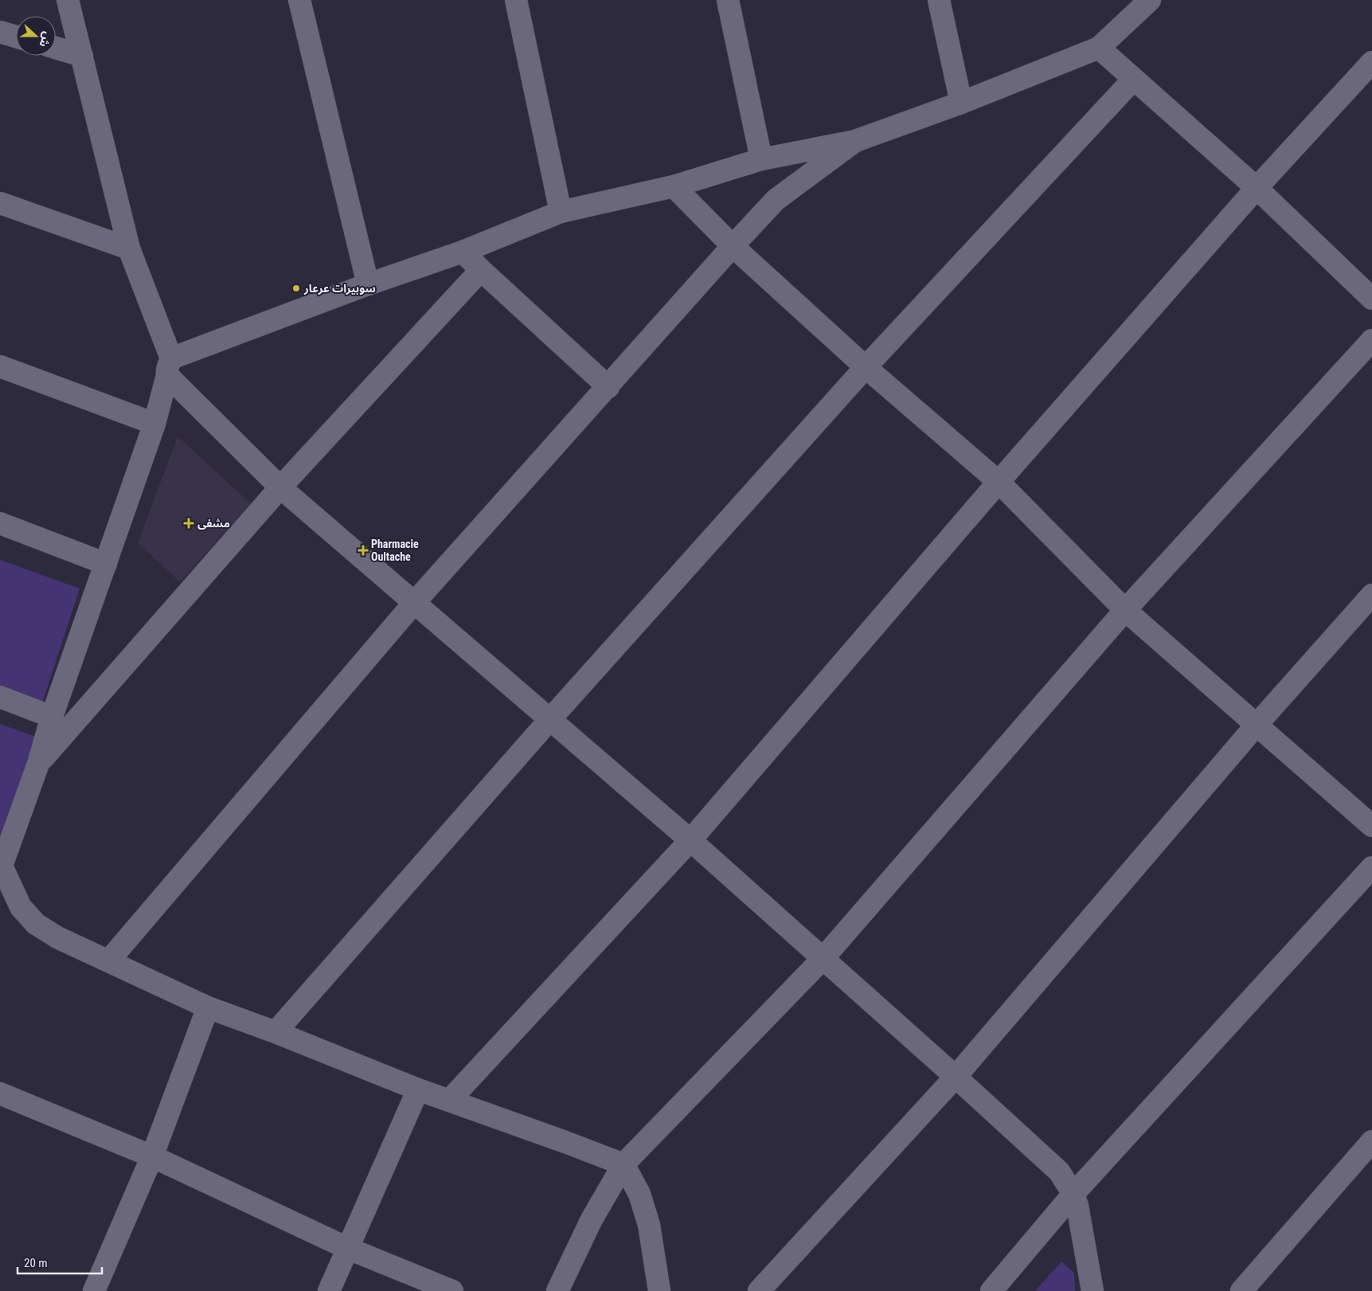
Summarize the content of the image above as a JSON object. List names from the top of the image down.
{
  "places": {
    "other": ["سوبيرات عرعار"],
    "health": ["مشفى", "Pharmacie Oultache"]
  },
  "scale_bar": "20 m",
  "north": "right"
}
